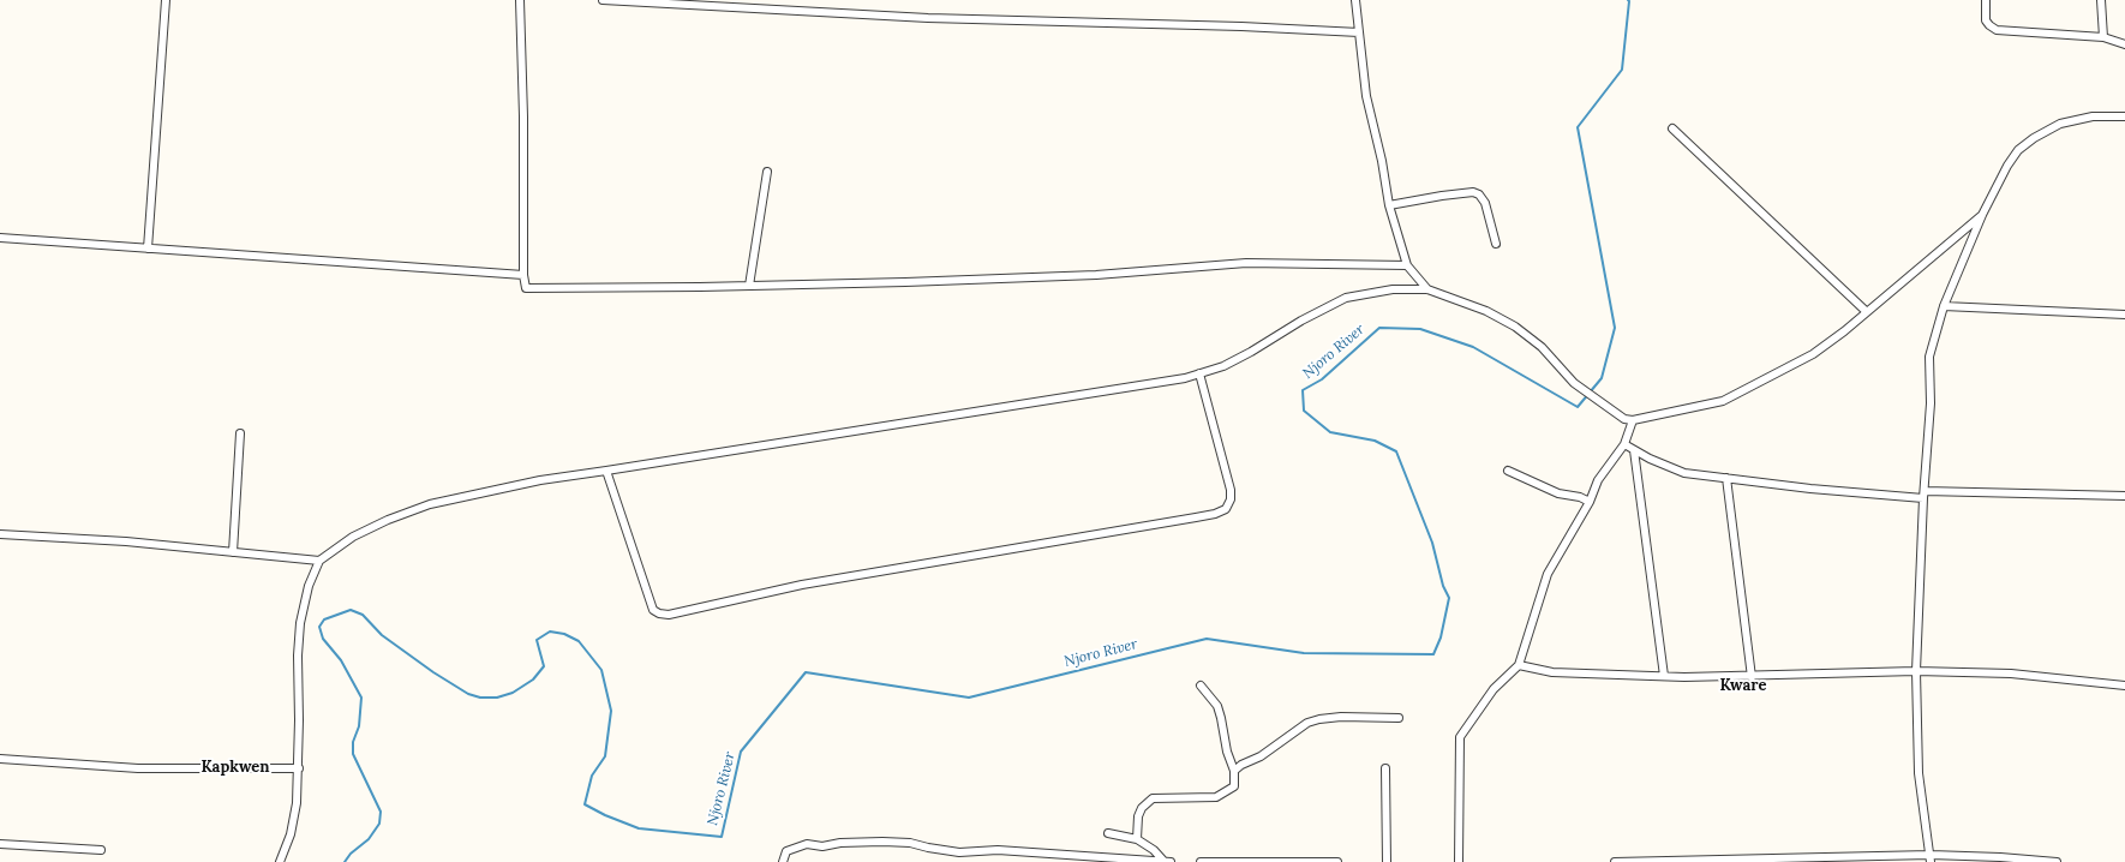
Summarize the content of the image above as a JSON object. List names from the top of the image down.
{
  "districts": ["Kware", "Kapkwen"],
  "water": ["Njoro River"]
}
